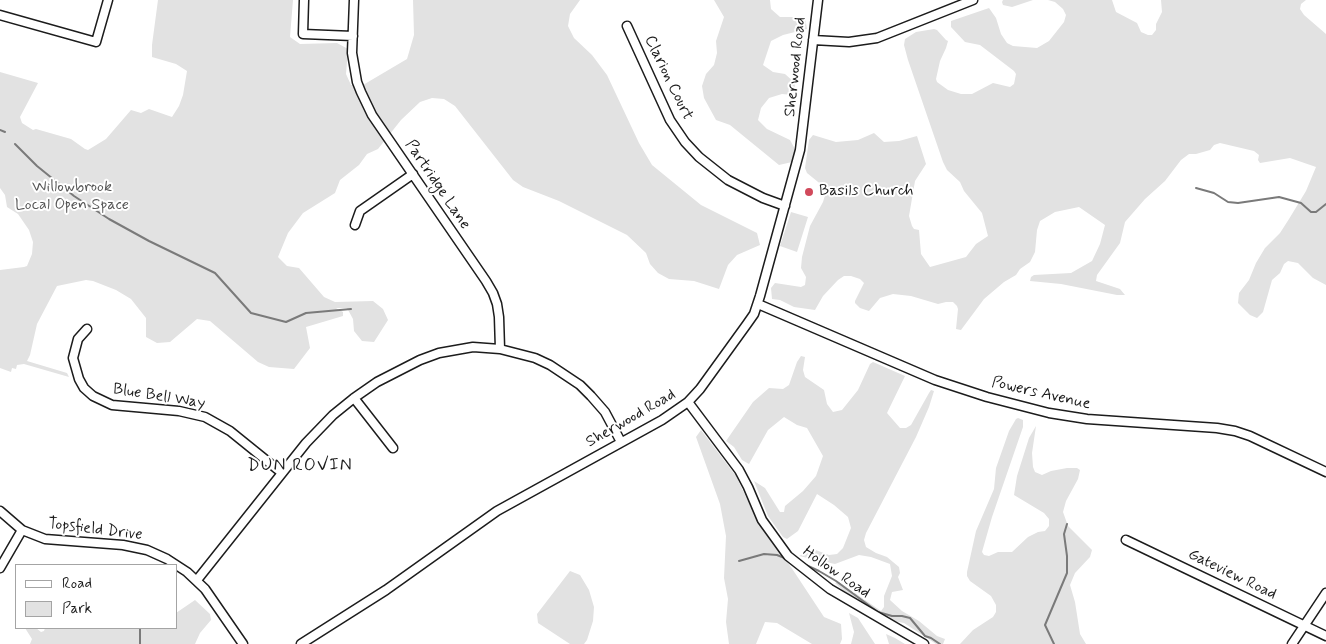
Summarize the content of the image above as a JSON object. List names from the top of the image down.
{
  "streets": {
    "street": [
      "Sherwood Road",
      "Clarion Court",
      "Partridge Lane",
      "Powers Avenue",
      "Blue Bell Way",
      "Topsfield Drive",
      "Hollow Road",
      "Gateview Road"
    ]
  },
  "crossings": [
    ["Sherwood Road", "Clarion Court"],
    ["Sherwood Road", "Powers Avenue"],
    ["Sherwood Road", "Hollow Road"]
  ],
  "districts": ["DUN ROVIN"],
  "parks": ["Willowbrook Local Open Space"],
  "places": ["Basils Church"],
  "legend": ["Road", "Park"]
}
